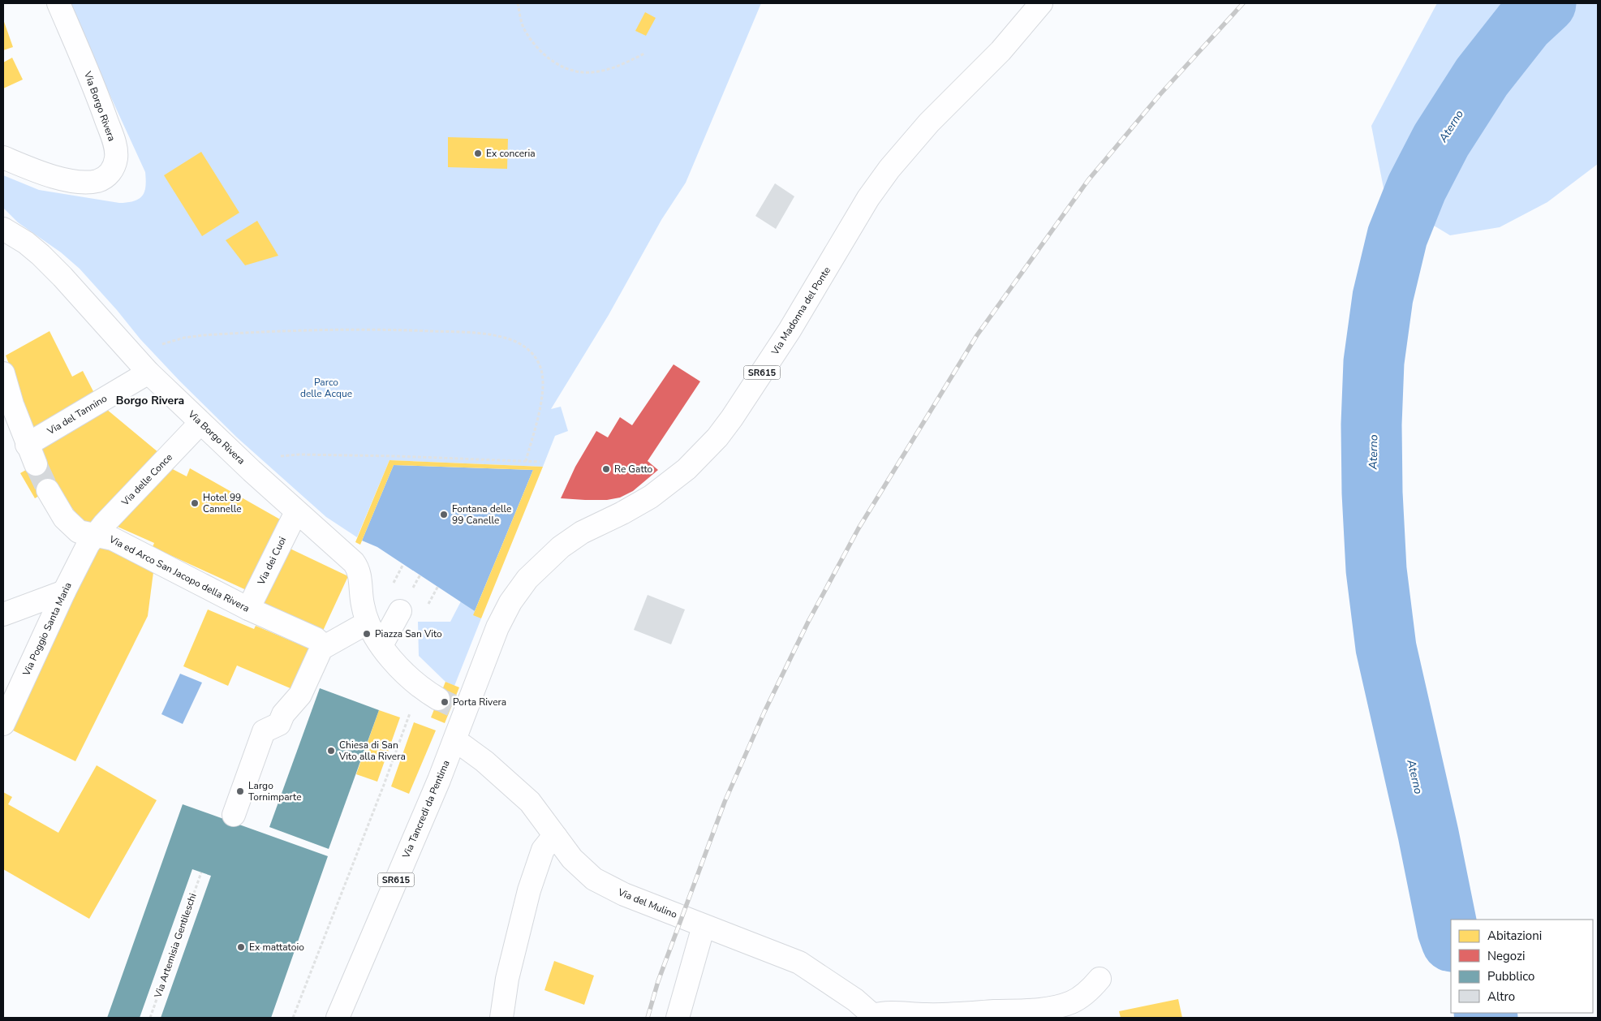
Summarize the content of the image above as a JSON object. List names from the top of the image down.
{
  "streets": {
    "street": [
      "Via Borgo Rivera",
      "Via Madonna del Ponte",
      "SR615",
      "Via del Tannino",
      "Via delle Conce",
      "Via dei Cuoi",
      "Via ed Arco San Jacopo della Rivera",
      "Via Poggio Santa Maria",
      "Via Tancredi da Pentima",
      "Via del Mulino"
    ],
    "path": ["Via Artemisia Gentileschi"]
  },
  "crossings": [
    ["Via Borgo Rivera", "Via del Tannino"],
    ["Via Borgo Rivera", "Via delle Conce"],
    ["Via Borgo Rivera", "Via dei Cuoi"],
    ["Via Madonna del Ponte", "Via Tancredi da Pentima"],
    ["Via delle Conce", "Via ed Arco San Jacopo della Rivera"],
    ["Via delle Conce", "Via Poggio Santa Maria"],
    ["Via dei Cuoi", "Via ed Arco San Jacopo della Rivera"],
    ["Via ed Arco San Jacopo della Rivera", "Via Poggio Santa Maria"],
    ["Via Tancredi da Pentima", "Via del Mulino"]
  ],
  "districts": ["Borgo Rivera"],
  "water": ["Aterno"],
  "parks": ["Parco delle Acque"],
  "places": [
    "Ex conceria",
    "Re Gatto",
    "Hotel 99 Cannelle",
    "Fontana delle 99 Canelle",
    "Piazza San Vito",
    "Porta Rivera",
    "Chiesa di San Vito alla Rivera",
    "Largo Tornimparte",
    "Ex mattatoio"
  ],
  "legend": [
    "Abitazioni",
    "Negozi",
    "Pubblico",
    "Altro"
  ]
}
